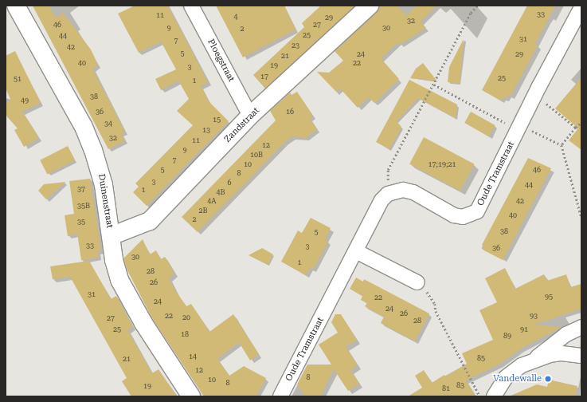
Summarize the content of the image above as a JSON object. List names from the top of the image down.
{
  "streets": {
    "street": [
      "Ploegstraat",
      "Zandstraat",
      "Oude Tramstraat",
      "Duinenstraat"
    ]
  },
  "crossings": [
    ["Ploegstraat", "Zandstraat"],
    ["Zandstraat", "Duinenstraat"]
  ],
  "places": ["Vandewalle"],
  "house_numbers": [
    "33",
    "11",
    "4",
    "29",
    "32",
    "46",
    "27",
    "9",
    "30",
    "2",
    "25",
    "44",
    "31",
    "7",
    "23",
    "42",
    "5",
    "24",
    "29",
    "21",
    "40",
    "22",
    "19",
    "3",
    "17",
    "25",
    "51",
    "1",
    "38",
    "49",
    "36",
    "16",
    "15",
    "34",
    "13",
    "32",
    "11",
    "12",
    "9",
    "10B",
    "7",
    "10",
    "17;19;21",
    "5",
    "46",
    "8",
    "3",
    "6",
    "44",
    "37",
    "1",
    "4B",
    "4A",
    "42",
    "35B",
    "2B",
    "40",
    "2",
    "35",
    "38",
    "5",
    "33",
    "3",
    "36",
    "30",
    "1",
    "28",
    "26",
    "31",
    "95",
    "22",
    "24",
    "24",
    "26",
    "22",
    "93",
    "20",
    "27",
    "28",
    "25",
    "91",
    "18",
    "89",
    "14",
    "85",
    "21",
    "12",
    "8",
    "10",
    "8",
    "83",
    "19",
    "81"
  ]
}
